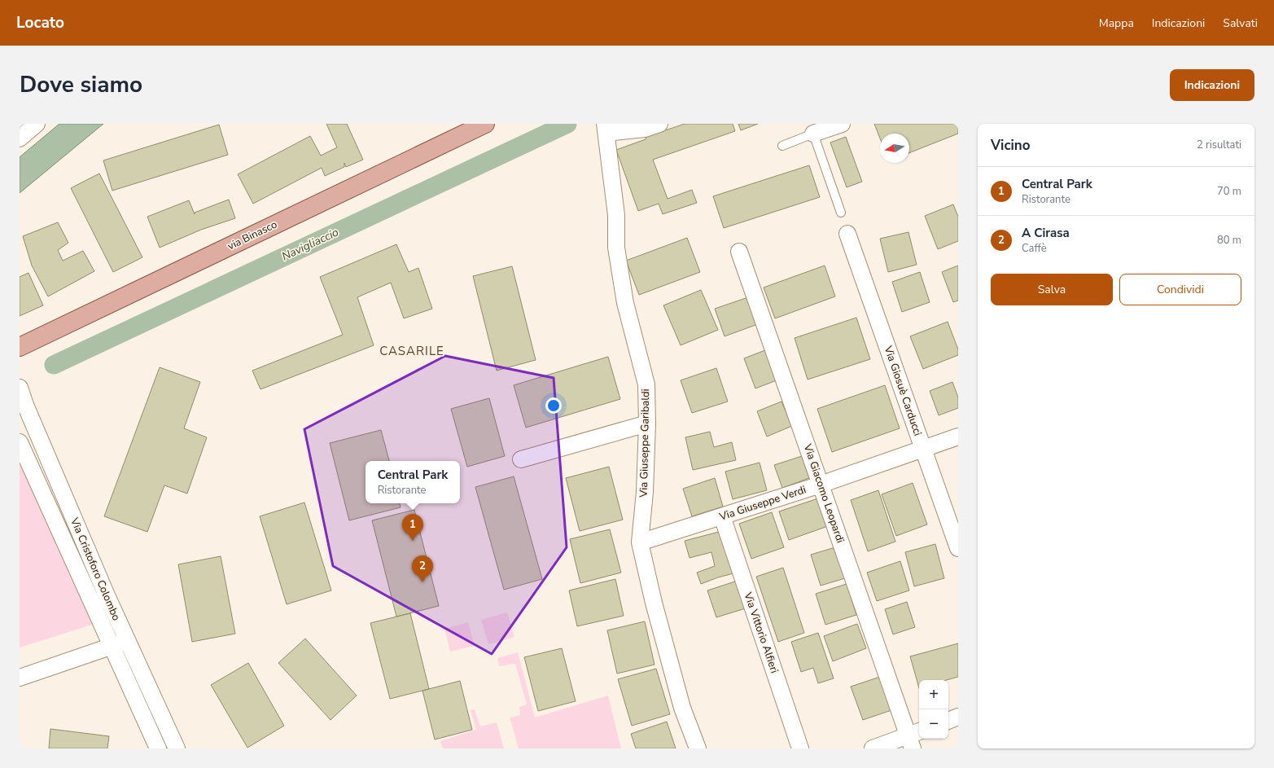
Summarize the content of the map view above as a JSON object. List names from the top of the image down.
{
  "streets": {
    "main road": ["via Binasco"],
    "street": [
      "Via Giosuè Carducci",
      "Via Giuseppe Garibaldi",
      "Via Giacomo Leopardi",
      "Via Giuseppe Verdi",
      "Via Cristoforo Colombo",
      "Via Vittorio Alfieri"
    ]
  },
  "crossings": [
    ["Via Giosuè Carducci", "Via Giuseppe Verdi"],
    ["Via Giuseppe Garibaldi", "Via Giuseppe Verdi"],
    ["Via Giacomo Leopardi", "Via Giuseppe Verdi"],
    ["Via Giuseppe Verdi", "Via Vittorio Alfieri"]
  ],
  "districts": ["CASARILE"],
  "water": ["Navigliaccio"],
  "north": "left",
  "page": {
    "header": "Locato",
    "nav": ["Mappa", "Indicazioni", "Salvati"],
    "title": "Dove siamo",
    "buttons": [
      "Indicazioni",
      ["Salva", "Condividi"]
    ],
    "heading": ["Vicino", "2 risultati"],
    "list": [
      {
        "mark": "1",
        "name": "Central Park",
        "note": "Ristorante",
        "value": "70 m"
      },
      {
        "mark": "2",
        "name": "A Cirasa",
        "note": "Caffè",
        "value": "80 m"
      }
    ],
    "popup": ["Central Park", "Ristorante"],
    "pins": ["1", "2"],
    "map_buttons": ["+", "−"]
  }
}
